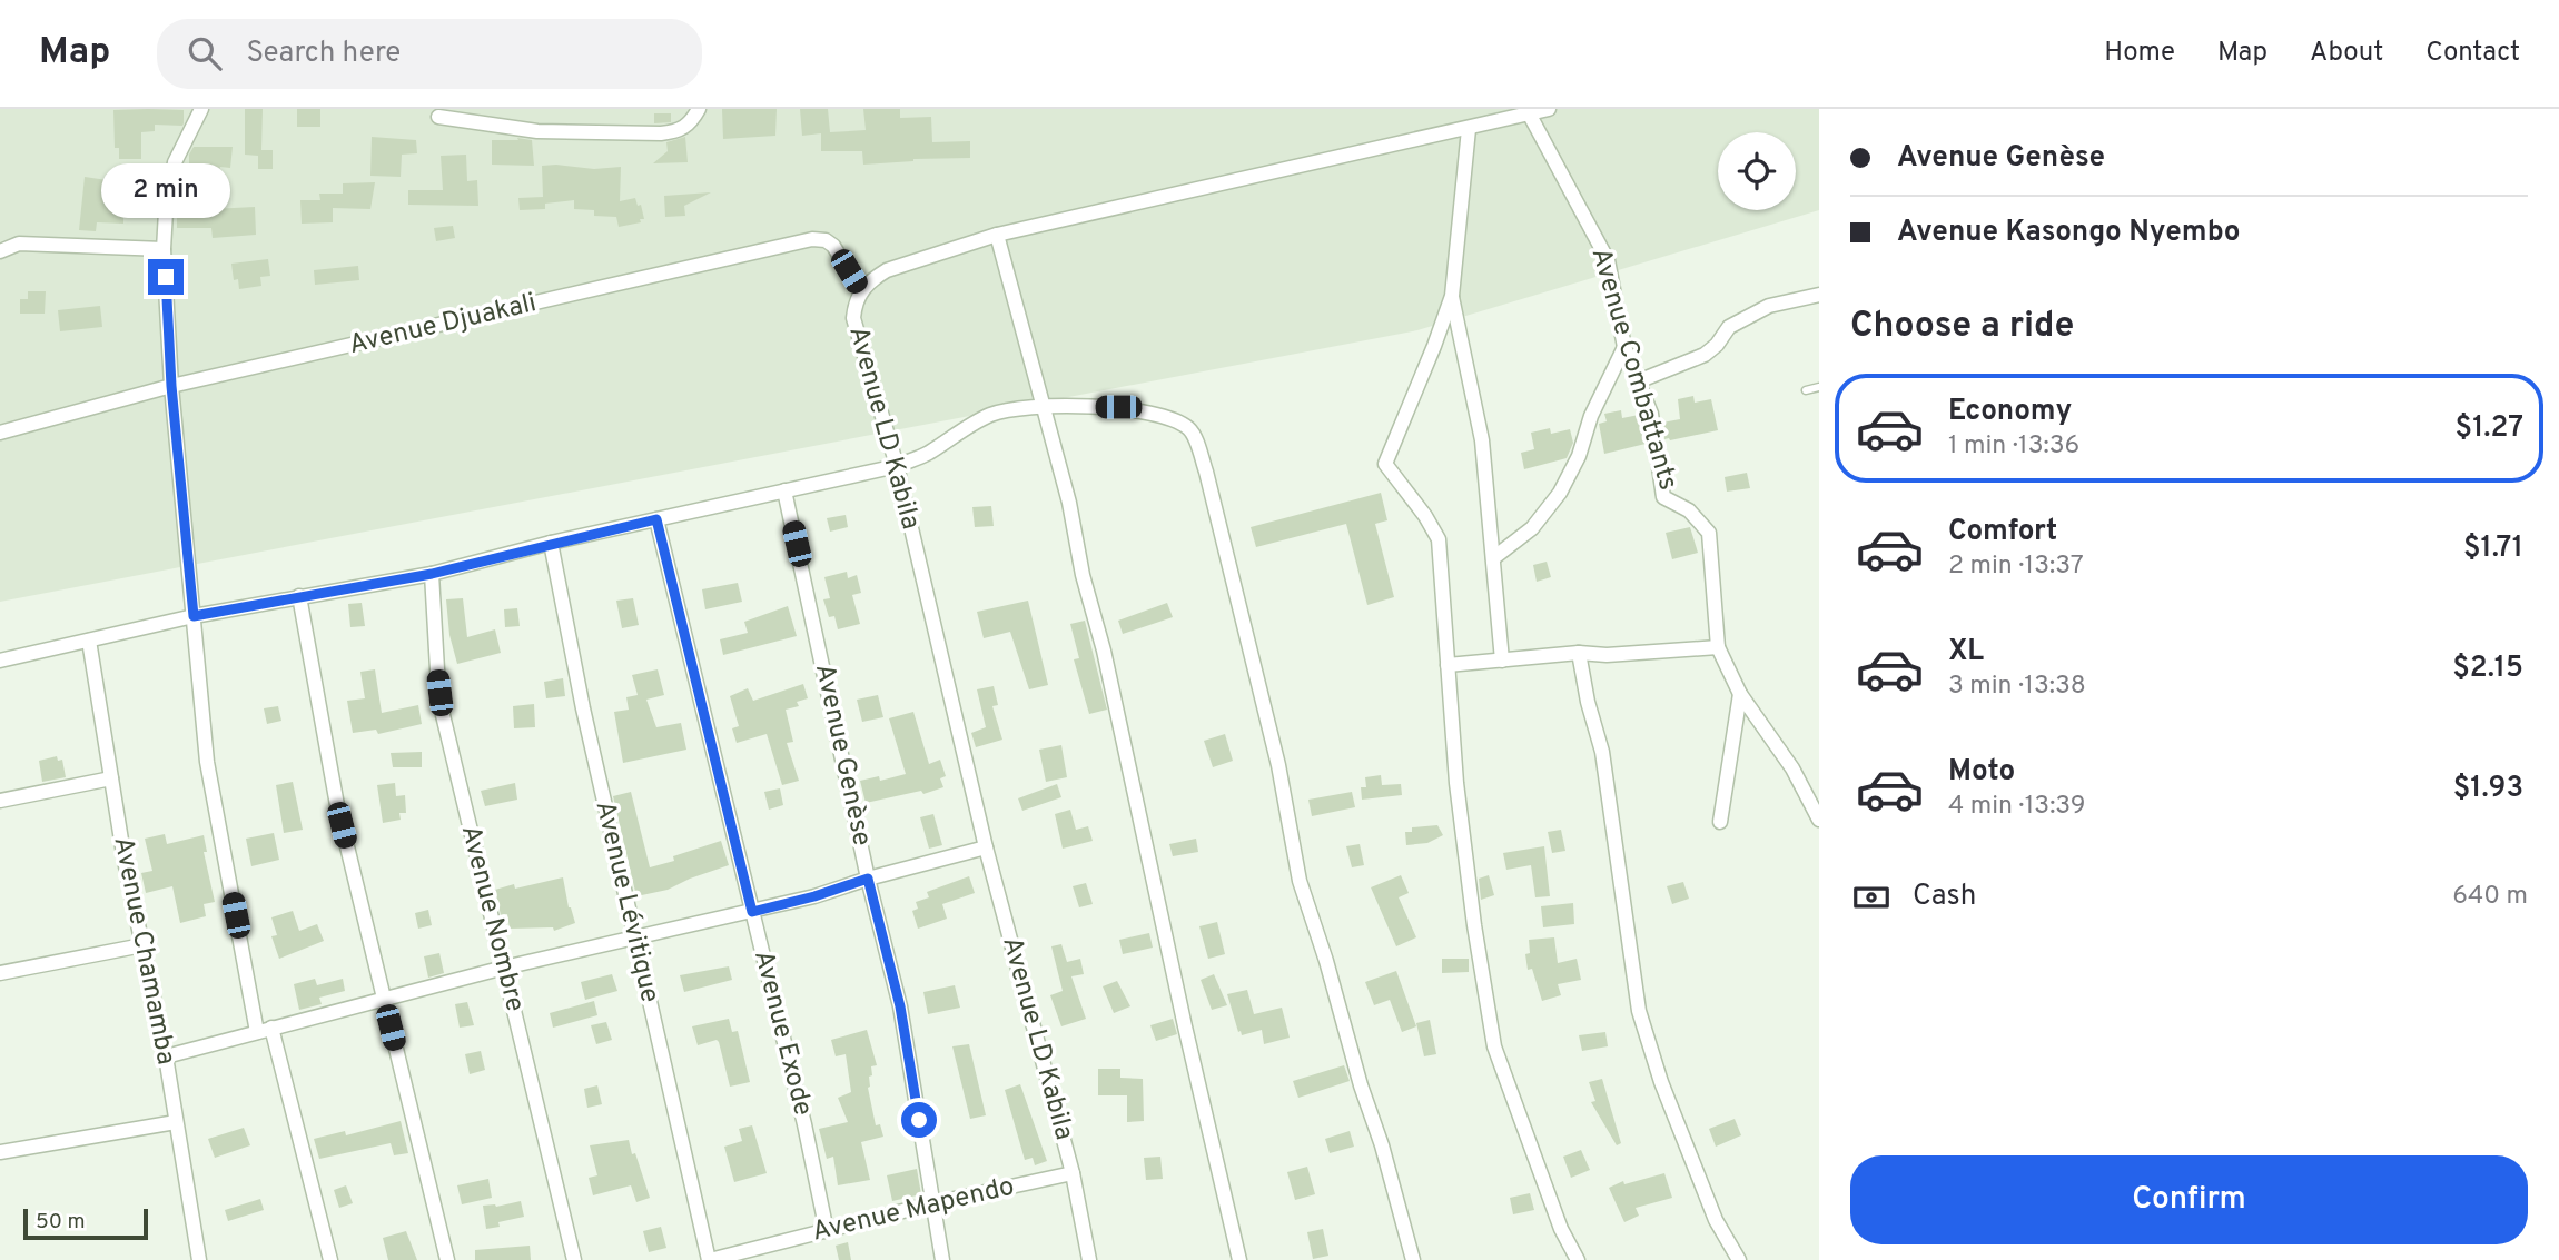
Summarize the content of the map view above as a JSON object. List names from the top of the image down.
{
  "streets": {
    "street": [
      "Avenue Djuakali",
      "Avenue Combattants",
      "Avenue LD Kabila",
      "Avenue Genèse",
      "Avenue Lévitique",
      "Avenue Nombre",
      "Avenue Chamamba",
      "Avenue Exode",
      "Avenue Mapendo"
    ]
  },
  "crossings": [
    ["Avenue Djuakali", "Avenue LD Kabila"],
    ["Avenue Combattants", "Avenue LD Kabila"],
    ["Avenue LD Kabila", "Avenue Mapendo"],
    ["Avenue Genèse", "Avenue Mapendo"],
    ["Avenue Lévitique", "Avenue Mapendo"],
    ["Avenue Exode", "Avenue Mapendo"]
  ],
  "scale_bar": "50 m",
  "page": {
    "header": "Map",
    "search": "Search here",
    "nav": [
      "Home",
      "Map",
      "About",
      "Contact"
    ],
    "banner": ["Avenue Genèse", "Avenue Kasongo Nyembo"],
    "bubble": "2 min",
    "heading": "Choose a ride",
    "list": [
      {
        "name": "Economy",
        "note": "1 min · 13:36",
        "value": "$1.27"
      },
      {
        "name": "Comfort",
        "note": "2 min · 13:37",
        "value": "$1.71"
      },
      {
        "name": "XL",
        "note": "3 min · 13:38",
        "value": "$2.15"
      },
      {
        "name": "Moto",
        "note": "4 min · 13:39",
        "value": "$1.93"
      }
    ],
    "pay": ["Cash", "640 m"],
    "buttons": "Confirm",
    "scale": "50 m"
  }
}
